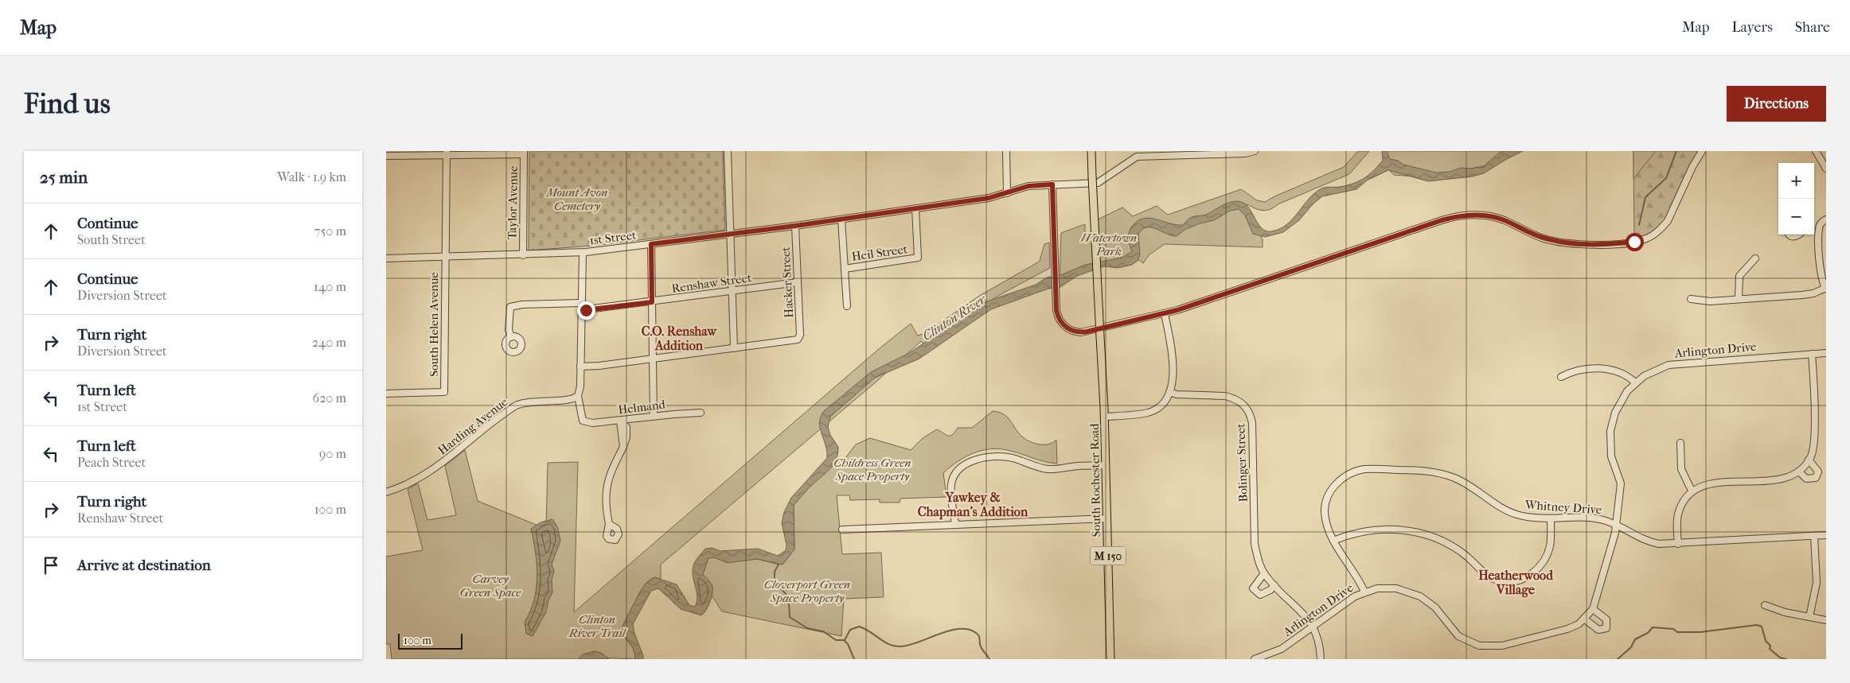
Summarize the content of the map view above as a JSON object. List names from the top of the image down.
{
  "streets": {
    "main road": ["South Rochester Road", "M 150"],
    "street": [
      "Taylor Avenue",
      "1st Street",
      "Heil Street",
      "Hacker Street",
      "Renshaw Street",
      "South Helen Avenue",
      "Arlington Drive",
      "Helmand",
      "Harding Avenue",
      "Bolinger Street",
      "Whitney Drive"
    ]
  },
  "crossings": [
    ["Taylor Avenue", "1st Street"],
    ["1st Street", "Heil Street"],
    ["1st Street", "Hacker Street"],
    ["1st Street", "South Helen Avenue"],
    ["Hacker Street", "Renshaw Street"],
    ["Arlington Drive", "Bolinger Street"],
    ["Arlington Drive", "Whitney Drive"],
    ["Helmand", "Harding Avenue"]
  ],
  "districts": ["C.O. Renshaw Addition", "Yawkey & Chapman's Addition", "Heatherwood Village"],
  "water": ["Clinton River"],
  "parks": [
    "Mount Avon Cemetery",
    "Watertown Park",
    "Childress Green Space Property",
    "Carvey Green Space",
    "Cloverport Green Space Property",
    "Clinton River Trail"
  ],
  "scale_bar": "100 m",
  "page": {
    "header": "Map",
    "nav": ["Map", "Layers", "Share"],
    "buttons": "Directions",
    "title": "Find us",
    "heading": ["25 min", "Walk · 1.9 km"],
    "map_buttons": ["+", "−"],
    "list": [
      ["Continue", "South Street", "750 m"],
      ["Continue", "Diversion Street", "140 m"],
      ["Turn right", "Diversion Street", "240 m"],
      ["Turn left", "1st Street", "620 m"],
      ["Turn left", "Peach Street", "90 m"],
      ["Turn right", "Renshaw Street", "100 m"],
      "Arrive at destination"
    ],
    "scale": "100 m"
  }
}
